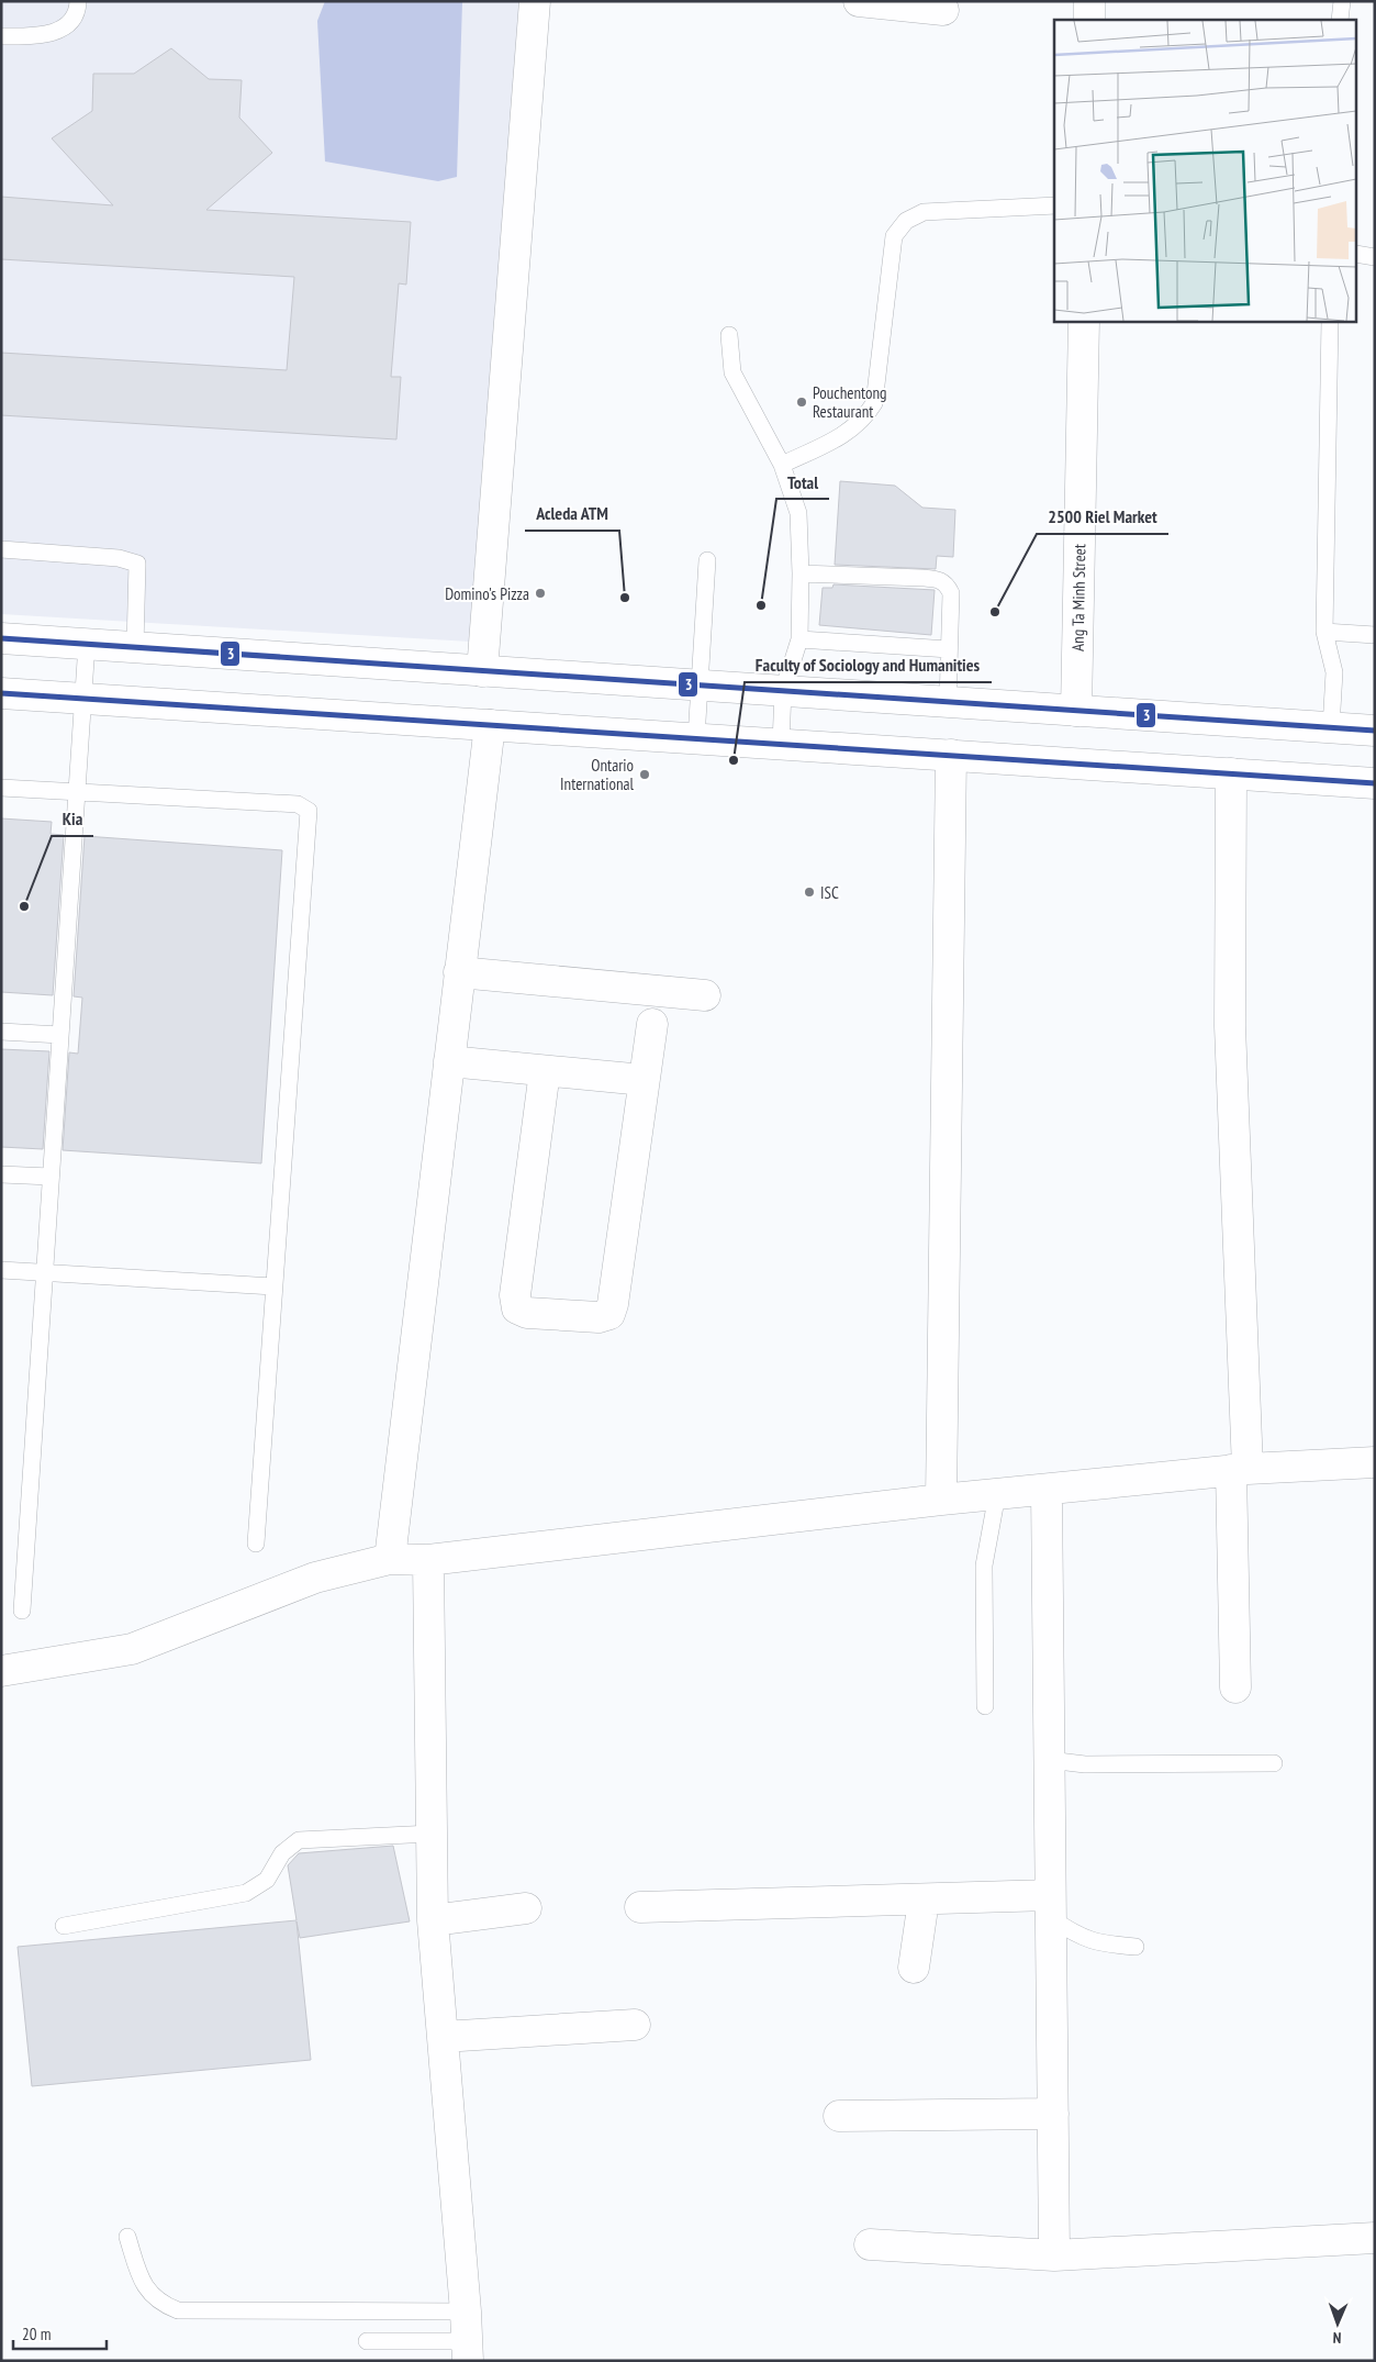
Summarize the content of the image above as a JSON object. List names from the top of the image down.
{
  "streets": {
    "main road": ["Ang Ta Minh Street"]
  },
  "places": [
    "Pouchentong Restaurant",
    "Domino's Pizza",
    "Acleda ATM",
    "Total",
    "2500 Riel Market",
    "Faculty of Sociology and Humanities",
    "Ontario International",
    "ISC",
    "Kia"
  ],
  "lines": ["transit line 3"],
  "scale_bar": "20 m",
  "north": "bottom"
}
